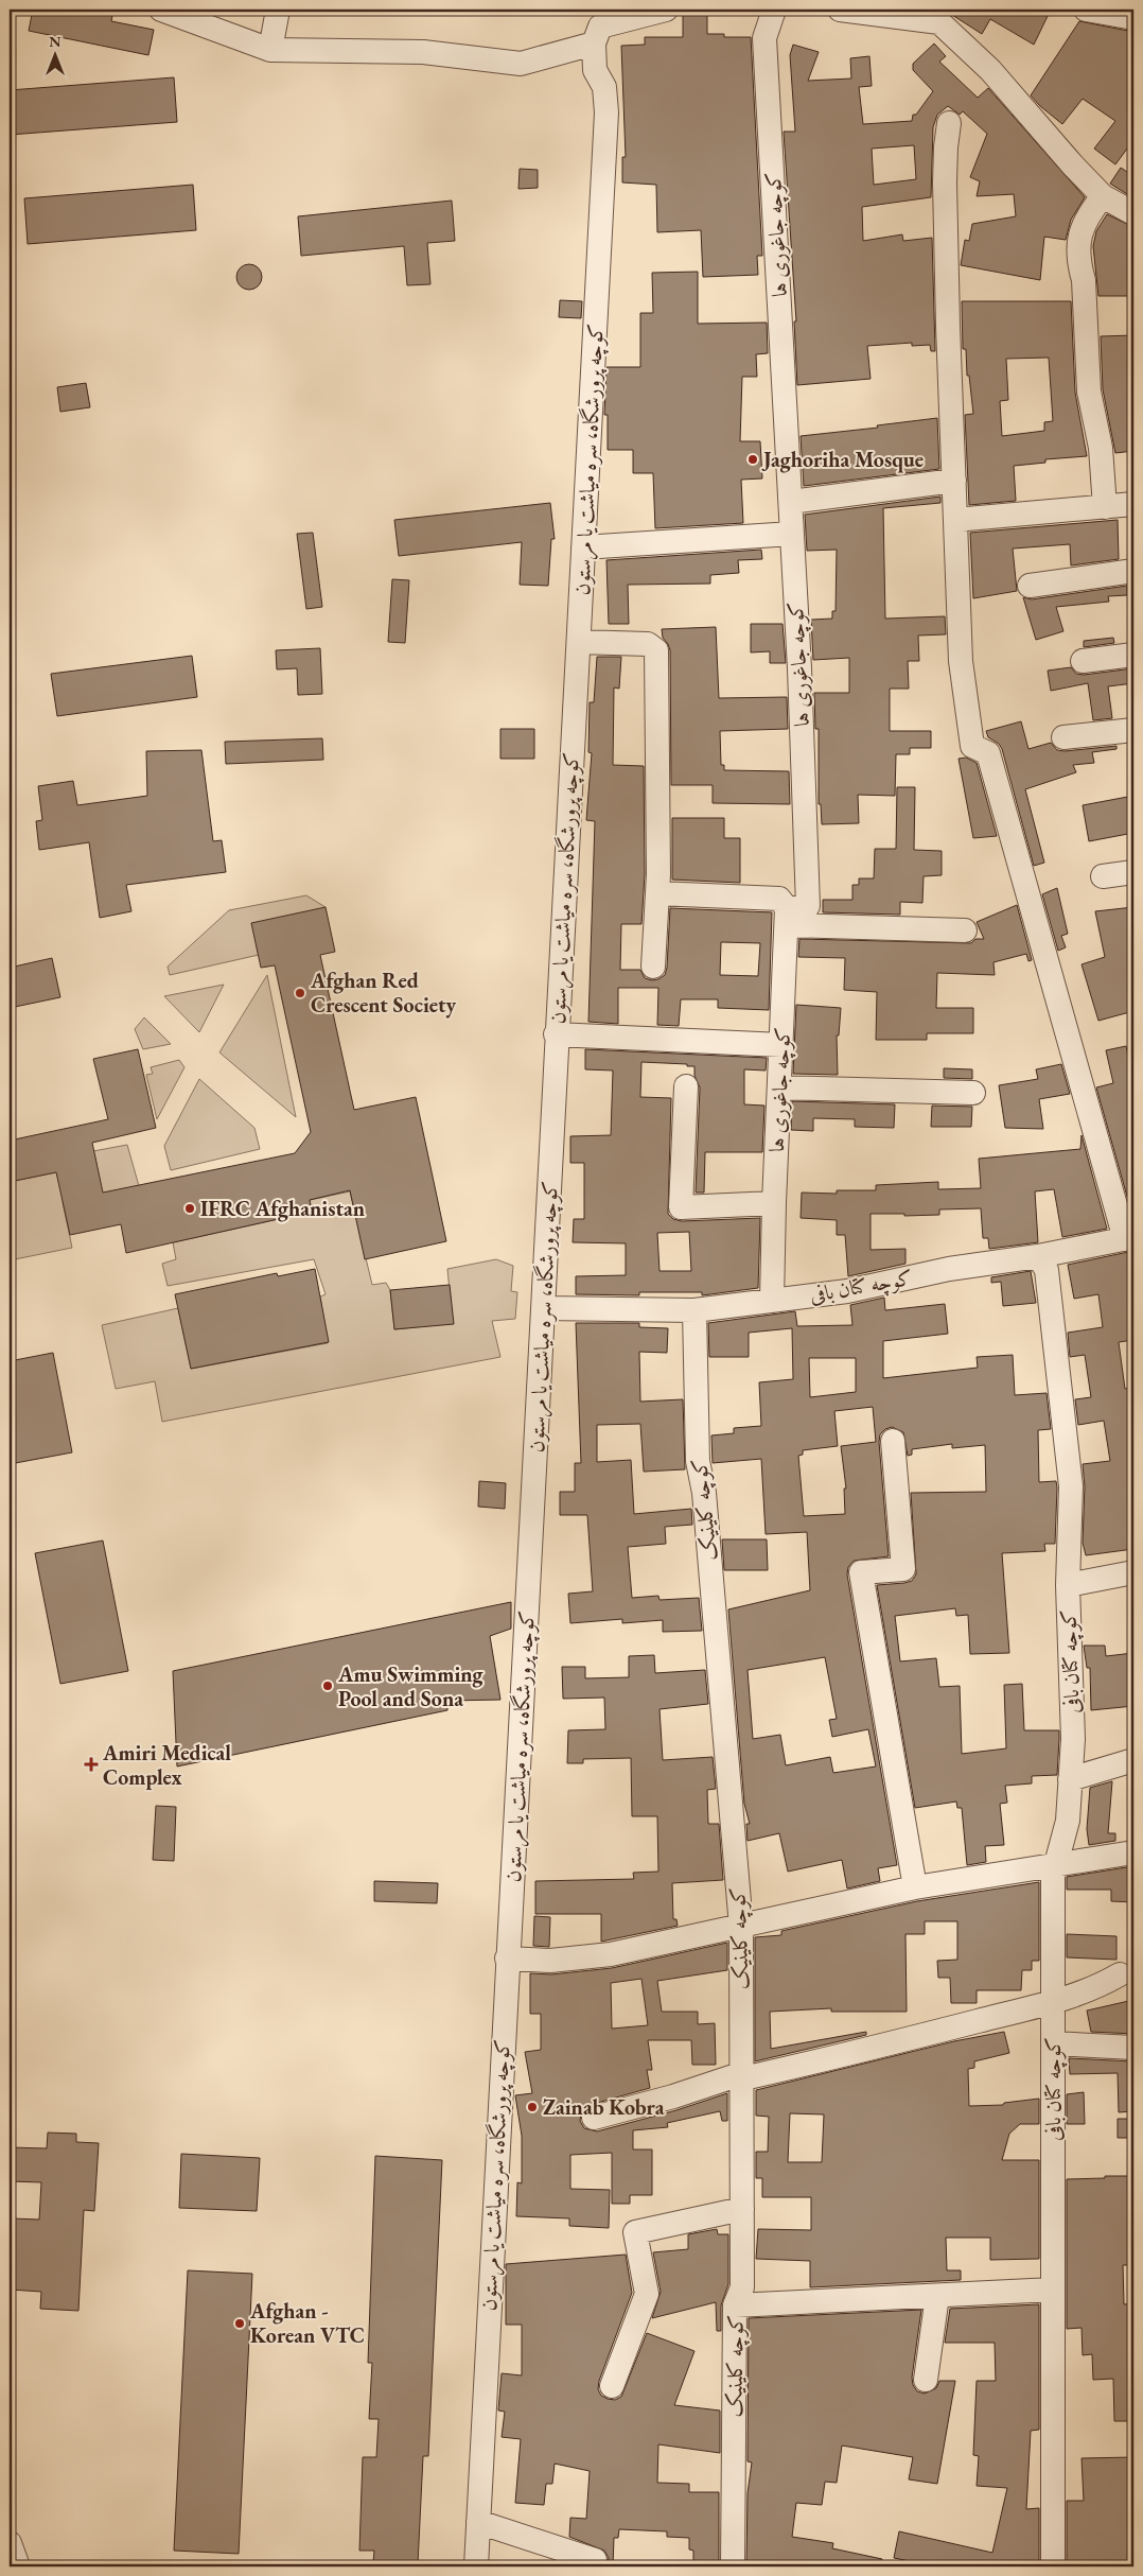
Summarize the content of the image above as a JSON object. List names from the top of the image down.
{
  "streets": {
    "street": [
      "کوچه جاغوری ها",
      "کوچه پرورشگاه، سره میاشت یا مرستون",
      "کوچه کتان بافی",
      "کوچه کلینیک"
    ]
  },
  "crossings": [
    ["کوچه جاغوری ها", "کوچه کتان بافی"],
    ["کوچه پرورشگاه، سره میاشت یا مرستون", "کوچه کتان بافی"],
    ["کوچه کتان بافی", "کوچه کلینیک"]
  ],
  "places": {
    "other": [
      "Jaghoriha Mosque",
      "Afghan Red Crescent Society",
      "IFRC Afghanistan",
      "Amu Swimming Pool and Sona",
      "Zainab Kobra",
      "Afghan - Korean VTC"
    ],
    "health": ["Amiri Medical Complex"]
  },
  "north": "top"
}
